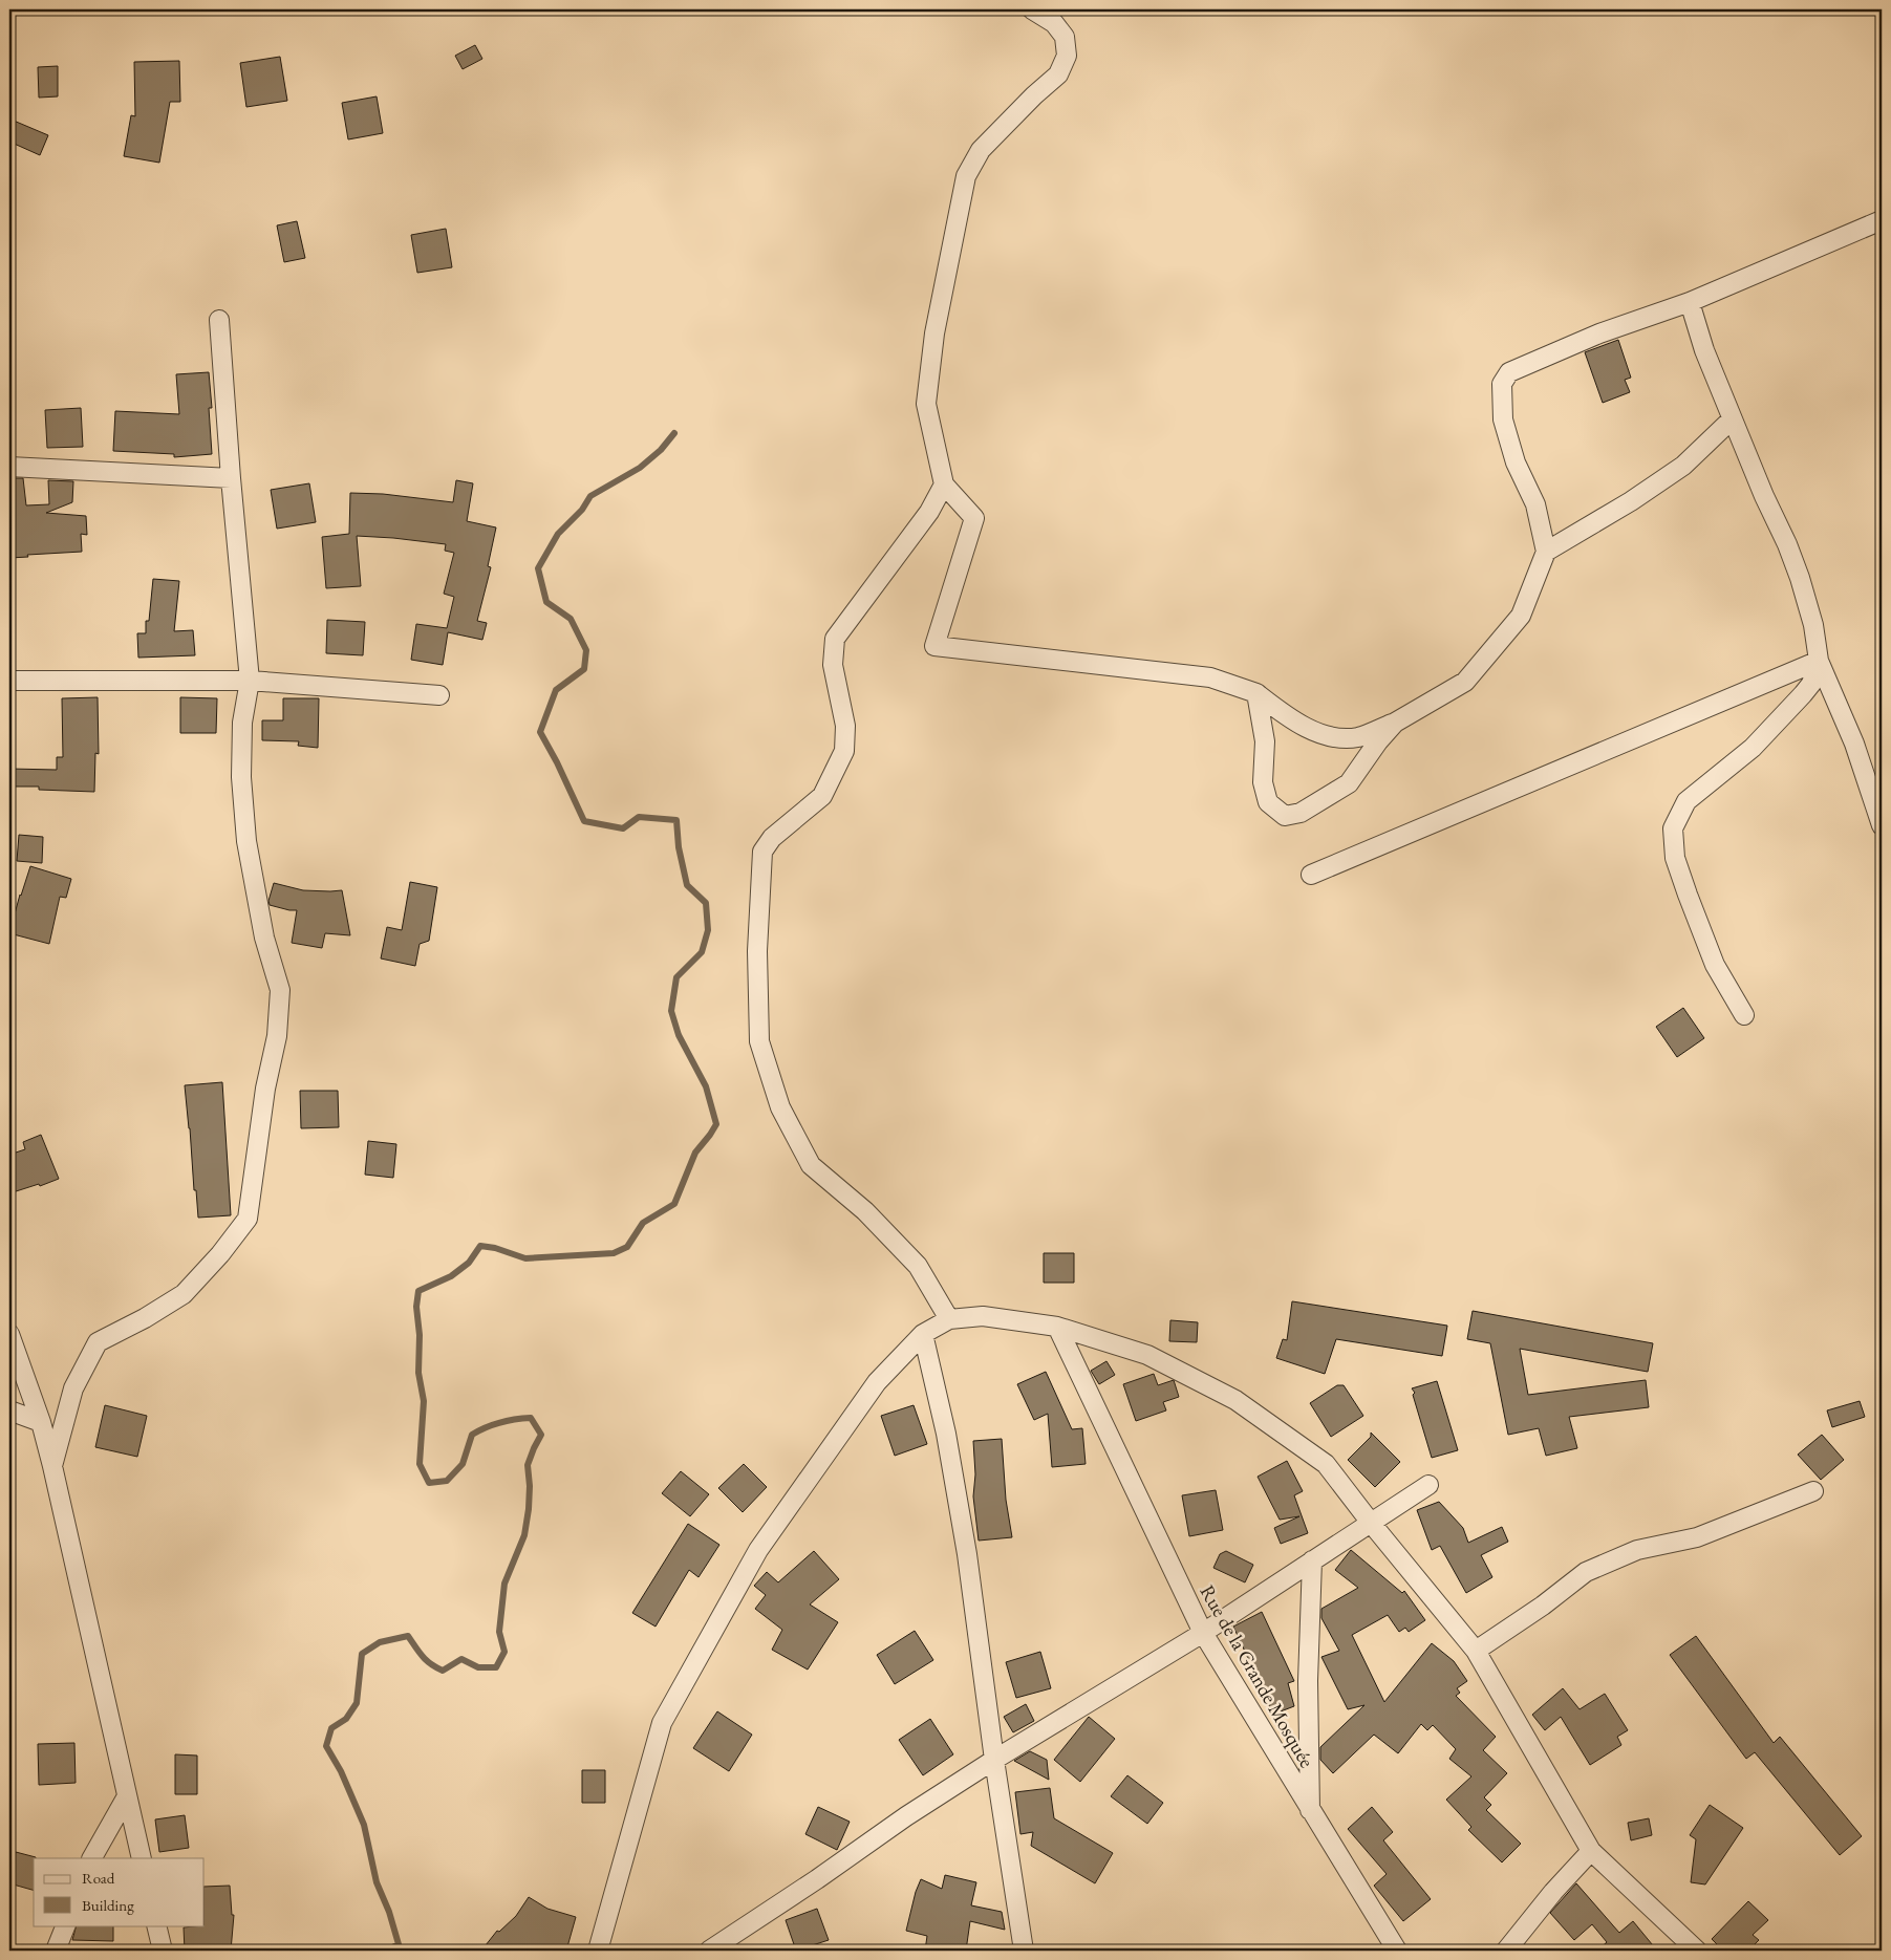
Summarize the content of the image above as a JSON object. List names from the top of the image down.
{
  "streets": {
    "street": ["Rue de la Grande Mosquée"]
  },
  "legend": ["Road", "Building"]
}
